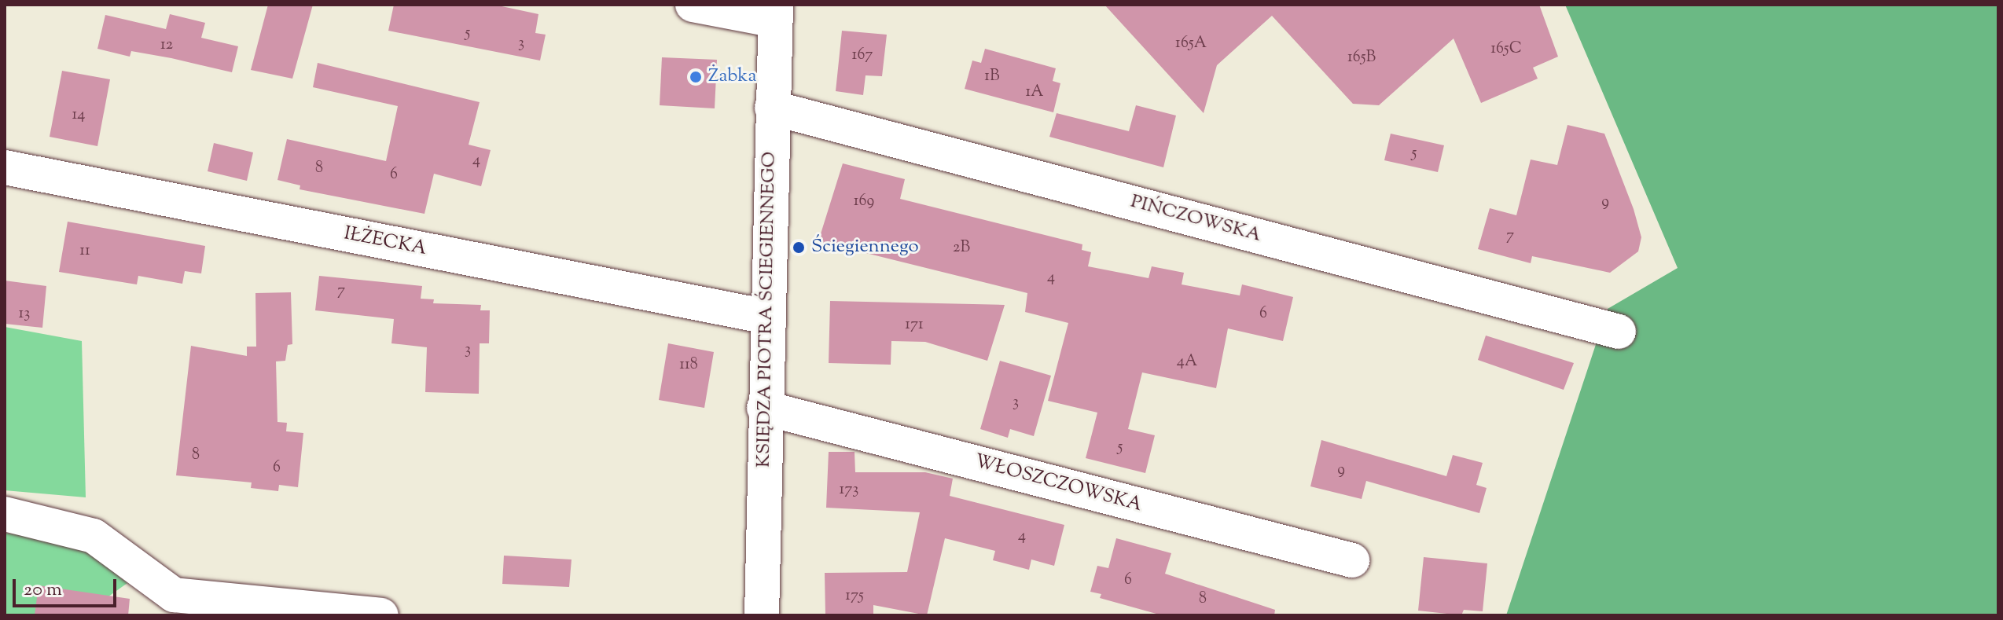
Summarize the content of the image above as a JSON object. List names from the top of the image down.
{
  "streets": {
    "street": [
      "PIŃCZOWSKA",
      "IŁŻECKA",
      "KSIĘDZA PIOTRA ŚCIEGIENNEGO",
      "WŁOSZCZOWSKA"
    ]
  },
  "crossings": [
    ["PIŃCZOWSKA", "KSIĘDZA PIOTRA ŚCIEGIENNEGO"],
    ["IŁŻECKA", "KSIĘDZA PIOTRA ŚCIEGIENNEGO"],
    ["KSIĘDZA PIOTRA ŚCIEGIENNEGO", "WŁOSZCZOWSKA"]
  ],
  "places": ["Żabka", "Ściegiennego"],
  "house_numbers": [
    "5",
    "3",
    "165A",
    "12",
    "165C",
    "167",
    "165B",
    "1B",
    "1A",
    "14",
    "5",
    "4",
    "8",
    "6",
    "169",
    "9",
    "7",
    "2B",
    "11",
    "4",
    "7",
    "13",
    "6",
    "171",
    "3",
    "4A",
    "118",
    "3",
    "5",
    "8",
    "6",
    "9",
    "173",
    "4",
    "6",
    "175",
    "8"
  ],
  "scale_bar": "20 m"
}
